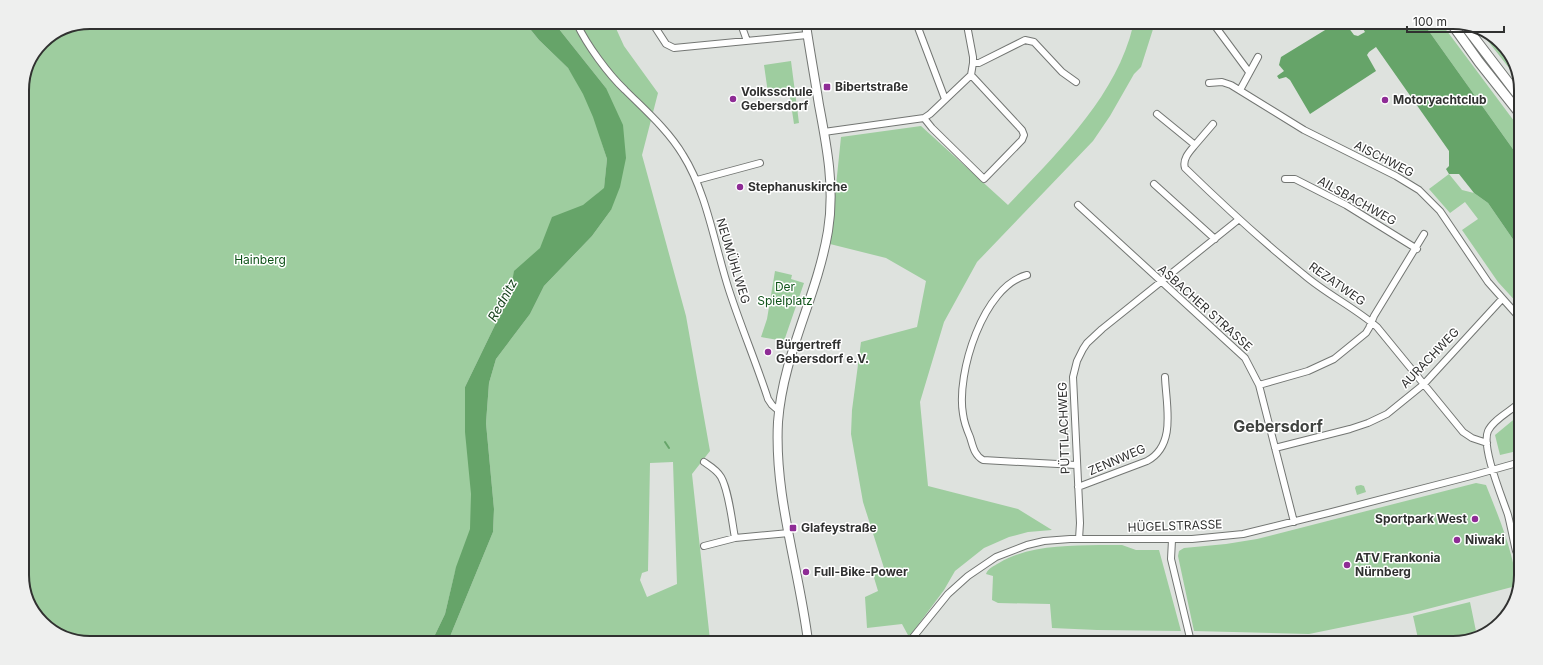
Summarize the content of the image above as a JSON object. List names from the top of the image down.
{
  "streets": {
    "street": [
      "AISCHWEG",
      "AILSBACHWEG",
      "NEUMÜHLWEG",
      "REZATWEG",
      "ASBACHER STRASSE",
      "AURACHWEG",
      "PÜTTLACHWEG",
      "ZENNWEG",
      "HÜGELSTRASSE"
    ]
  },
  "crossings": [
    ["AISCHWEG", "AURACHWEG"],
    ["REZATWEG", "AURACHWEG"],
    ["REZATWEG", "PÜTTLACHWEG"],
    ["ASBACHER STRASSE", "AURACHWEG"],
    ["ASBACHER STRASSE", "PÜTTLACHWEG"],
    ["ASBACHER STRASSE", "HÜGELSTRASSE"],
    ["PÜTTLACHWEG", "ZENNWEG"],
    ["PÜTTLACHWEG", "HÜGELSTRASSE"]
  ],
  "districts": ["Gebersdorf"],
  "water": ["Rednitz"],
  "parks": ["Hainberg", "Der Spielplatz"],
  "places": {
    "transit": ["Bibertstraße", "Glafeystraße"],
    "other": [
      "Volksschule Gebersdorf",
      "Motoryachtclub",
      "Stephanuskirche",
      "Bürgertreff Gebersdorf e.V.",
      "Sportpark West",
      "Niwaki",
      "ATV Frankonia Nürnberg",
      "Full-Bike-Power"
    ]
  },
  "scale_bar": "100 m"
}
